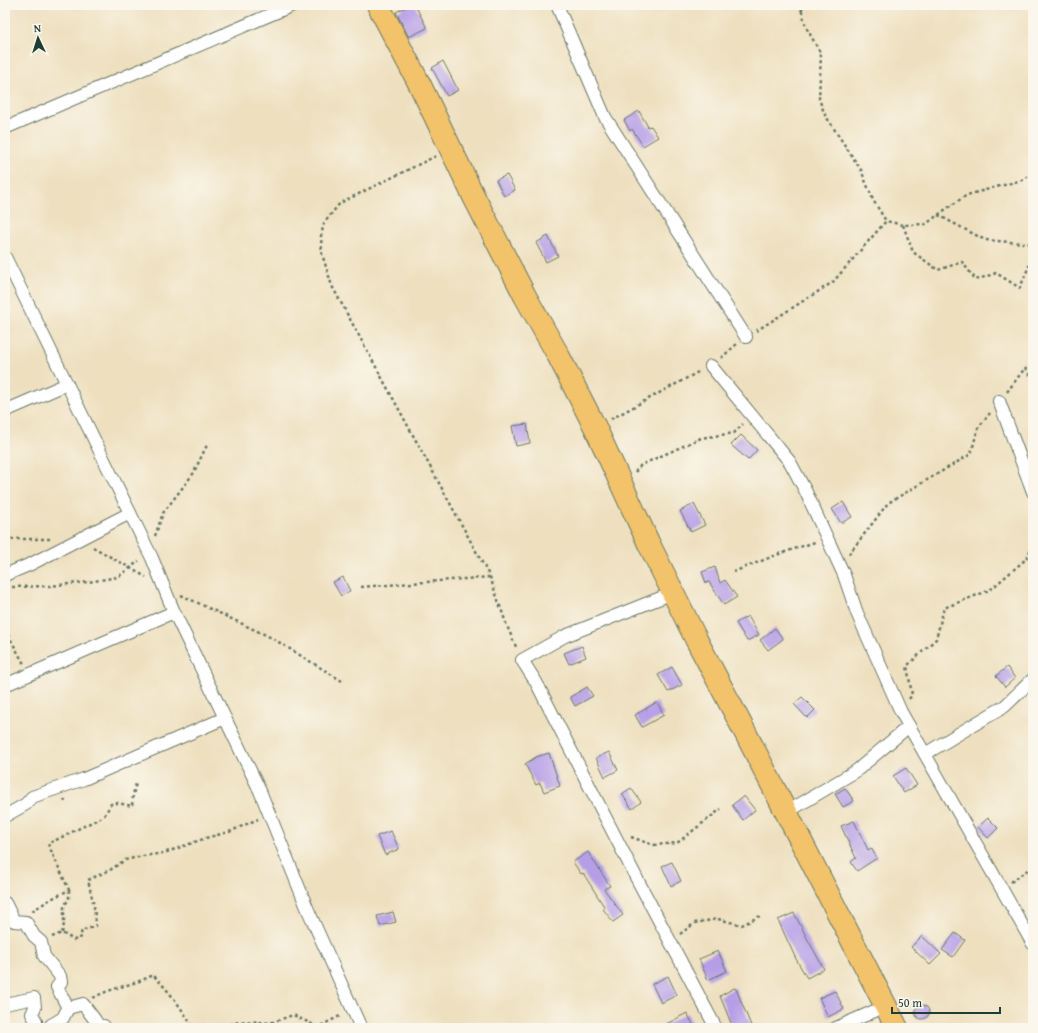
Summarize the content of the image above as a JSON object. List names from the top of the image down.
{
  "scale_bar": "50 m",
  "north": "top"
}
